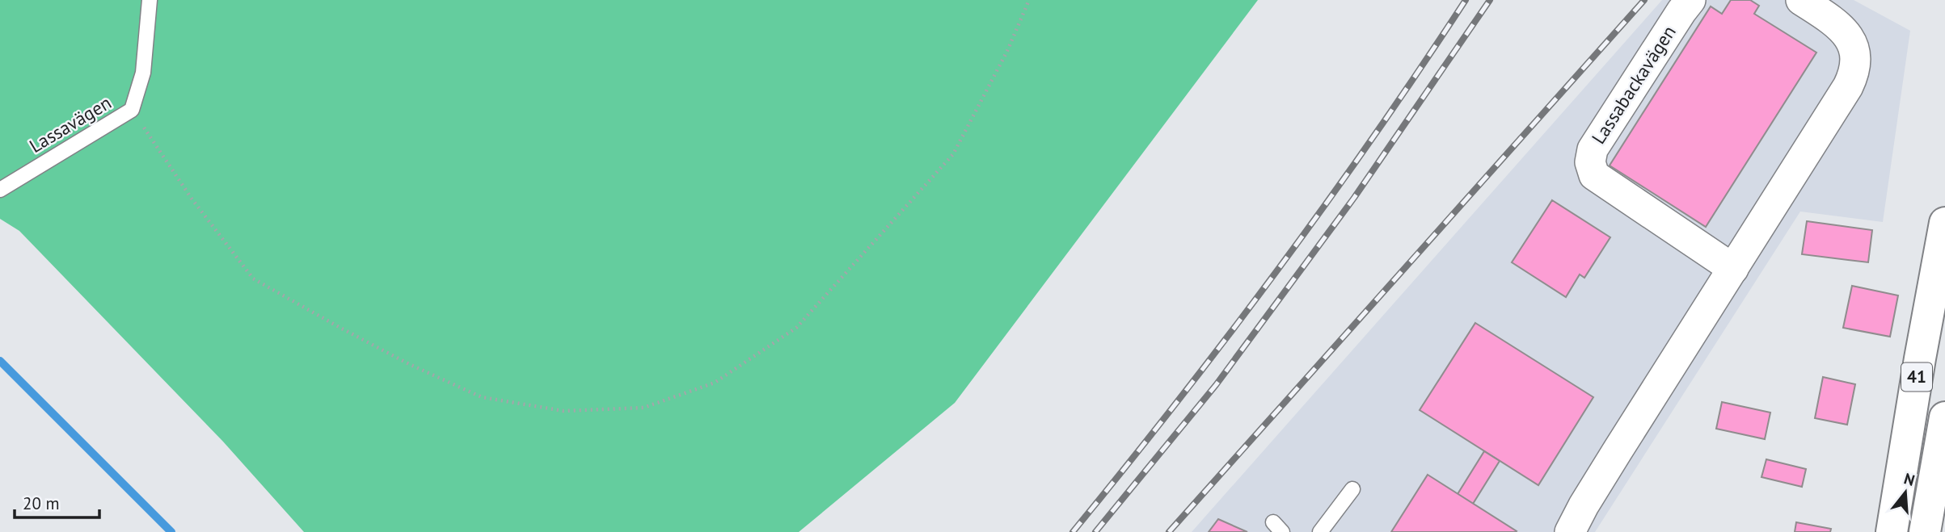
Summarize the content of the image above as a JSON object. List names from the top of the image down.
{
  "streets": {
    "main road": ["41"],
    "street": ["Lassabackavägen"],
    "lane": ["Lassavägen"]
  },
  "scale_bar": "20 m",
  "north": "top"
}
